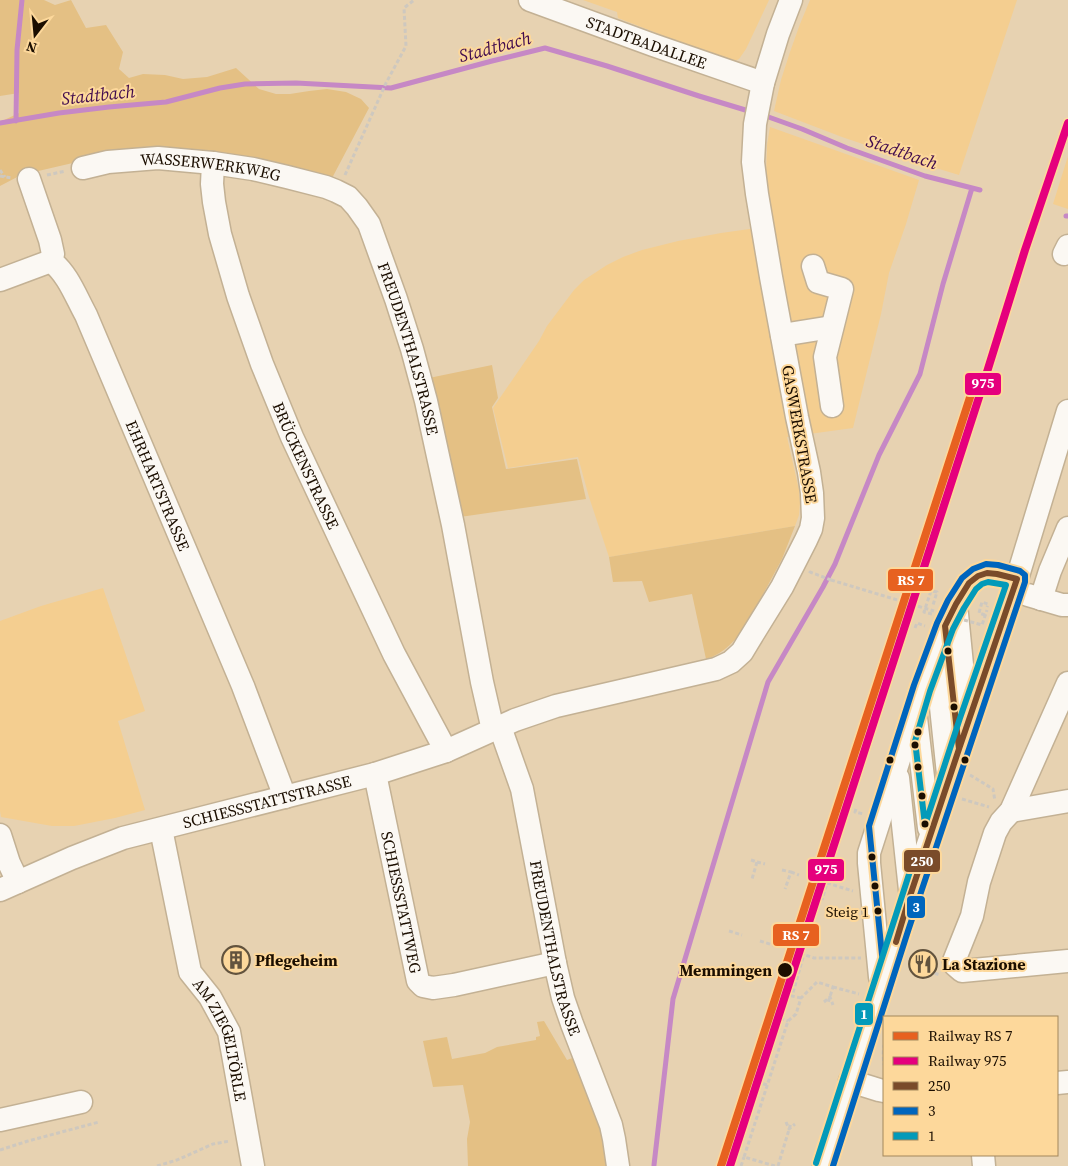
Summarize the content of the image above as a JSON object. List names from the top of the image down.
{
  "streets": {
    "street": [
      "STADTBADALLEE",
      "WASSERWERKWEG",
      "FREUDENTHALSTRASSE",
      "GASWERKSTRASSE",
      "BRÜCKENSTRASSE",
      "EHRHARTSTRASSE",
      "SCHIESSSTATTSTRASSE",
      "SCHIESSSTATTWEG",
      "AM ZIEGELTÖRLE"
    ]
  },
  "crossings": [
    ["STADTBADALLEE", "GASWERKSTRASSE"],
    ["WASSERWERKWEG", "FREUDENTHALSTRASSE"],
    ["WASSERWERKWEG", "BRÜCKENSTRASSE"],
    ["FREUDENTHALSTRASSE", "SCHIESSSTATTSTRASSE"],
    ["FREUDENTHALSTRASSE", "SCHIESSSTATTWEG"],
    ["GASWERKSTRASSE", "SCHIESSSTATTSTRASSE"],
    ["BRÜCKENSTRASSE", "SCHIESSSTATTSTRASSE"],
    ["EHRHARTSTRASSE", "SCHIESSSTATTSTRASSE"],
    ["SCHIESSSTATTSTRASSE", "SCHIESSSTATTWEG"],
    ["SCHIESSSTATTSTRASSE", "AM ZIEGELTÖRLE"]
  ],
  "water": ["Stadtbach"],
  "places": {
    "other": ["Steig 1", "Memmingen"],
    "building": ["Pflegeheim"],
    "restaurant": ["La Stazione"]
  },
  "lines": [
    "rail line 975",
    "transit line 3",
    "transit line 250",
    "transit line 1"
  ],
  "legend": [
    "Railway RS 7",
    "Railway 975",
    "250",
    "3",
    "1"
  ],
  "north": "bottom"
}
